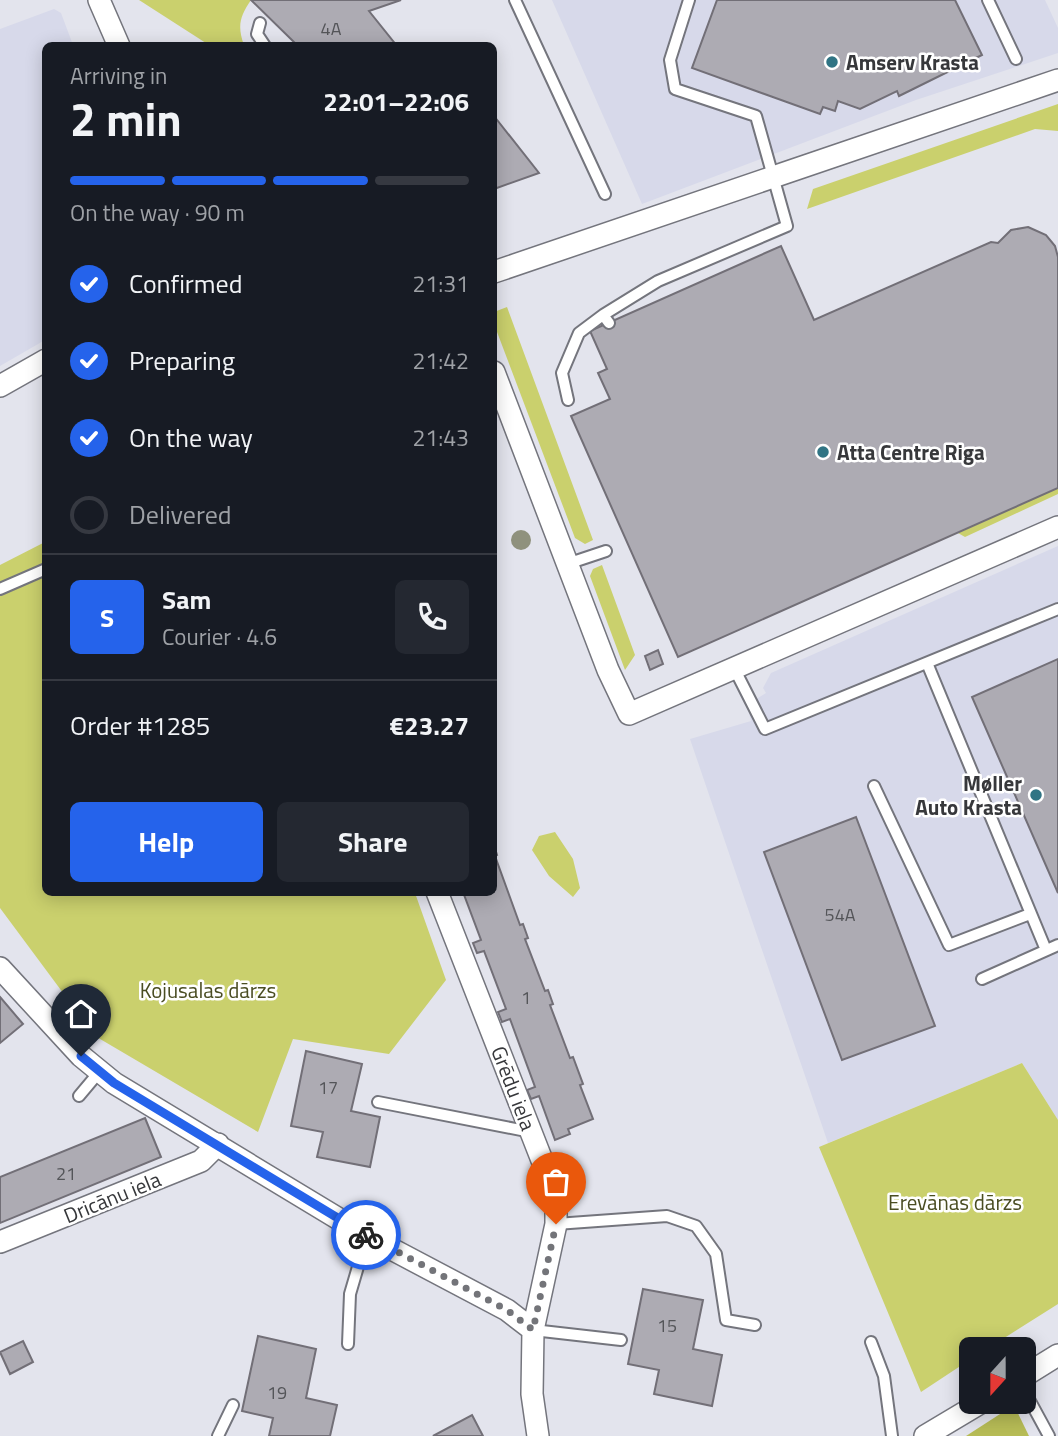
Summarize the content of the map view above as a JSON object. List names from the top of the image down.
{
  "streets": {
    "street": ["Grēdu iela", "Dricānu iela"]
  },
  "parks": ["Kojusalas dārzs", "Erevānas dārzs"],
  "places": ["Amserv Krasta", "Atta Centre Riga", "Møller Auto Krasta"],
  "house_numbers": [
    "4A",
    "54A",
    "1",
    "17",
    "21",
    "15",
    "19"
  ],
  "north": "bottom",
  "page": {
    "heading": ["2 min", "Arriving in", "22:01–22:06"],
    "panel": [
      "Sam",
      "Courier · 4.6",
      "Order #1285",
      "€23.27"
    ],
    "bar": "On the way · 90 m",
    "list": [
      ["Confirmed", "21:31"],
      ["Preparing", "21:42"],
      ["On the way", "21:43"],
      "Delivered"
    ],
    "round": "S",
    "buttons": ["Help", "Share"]
  }
}
